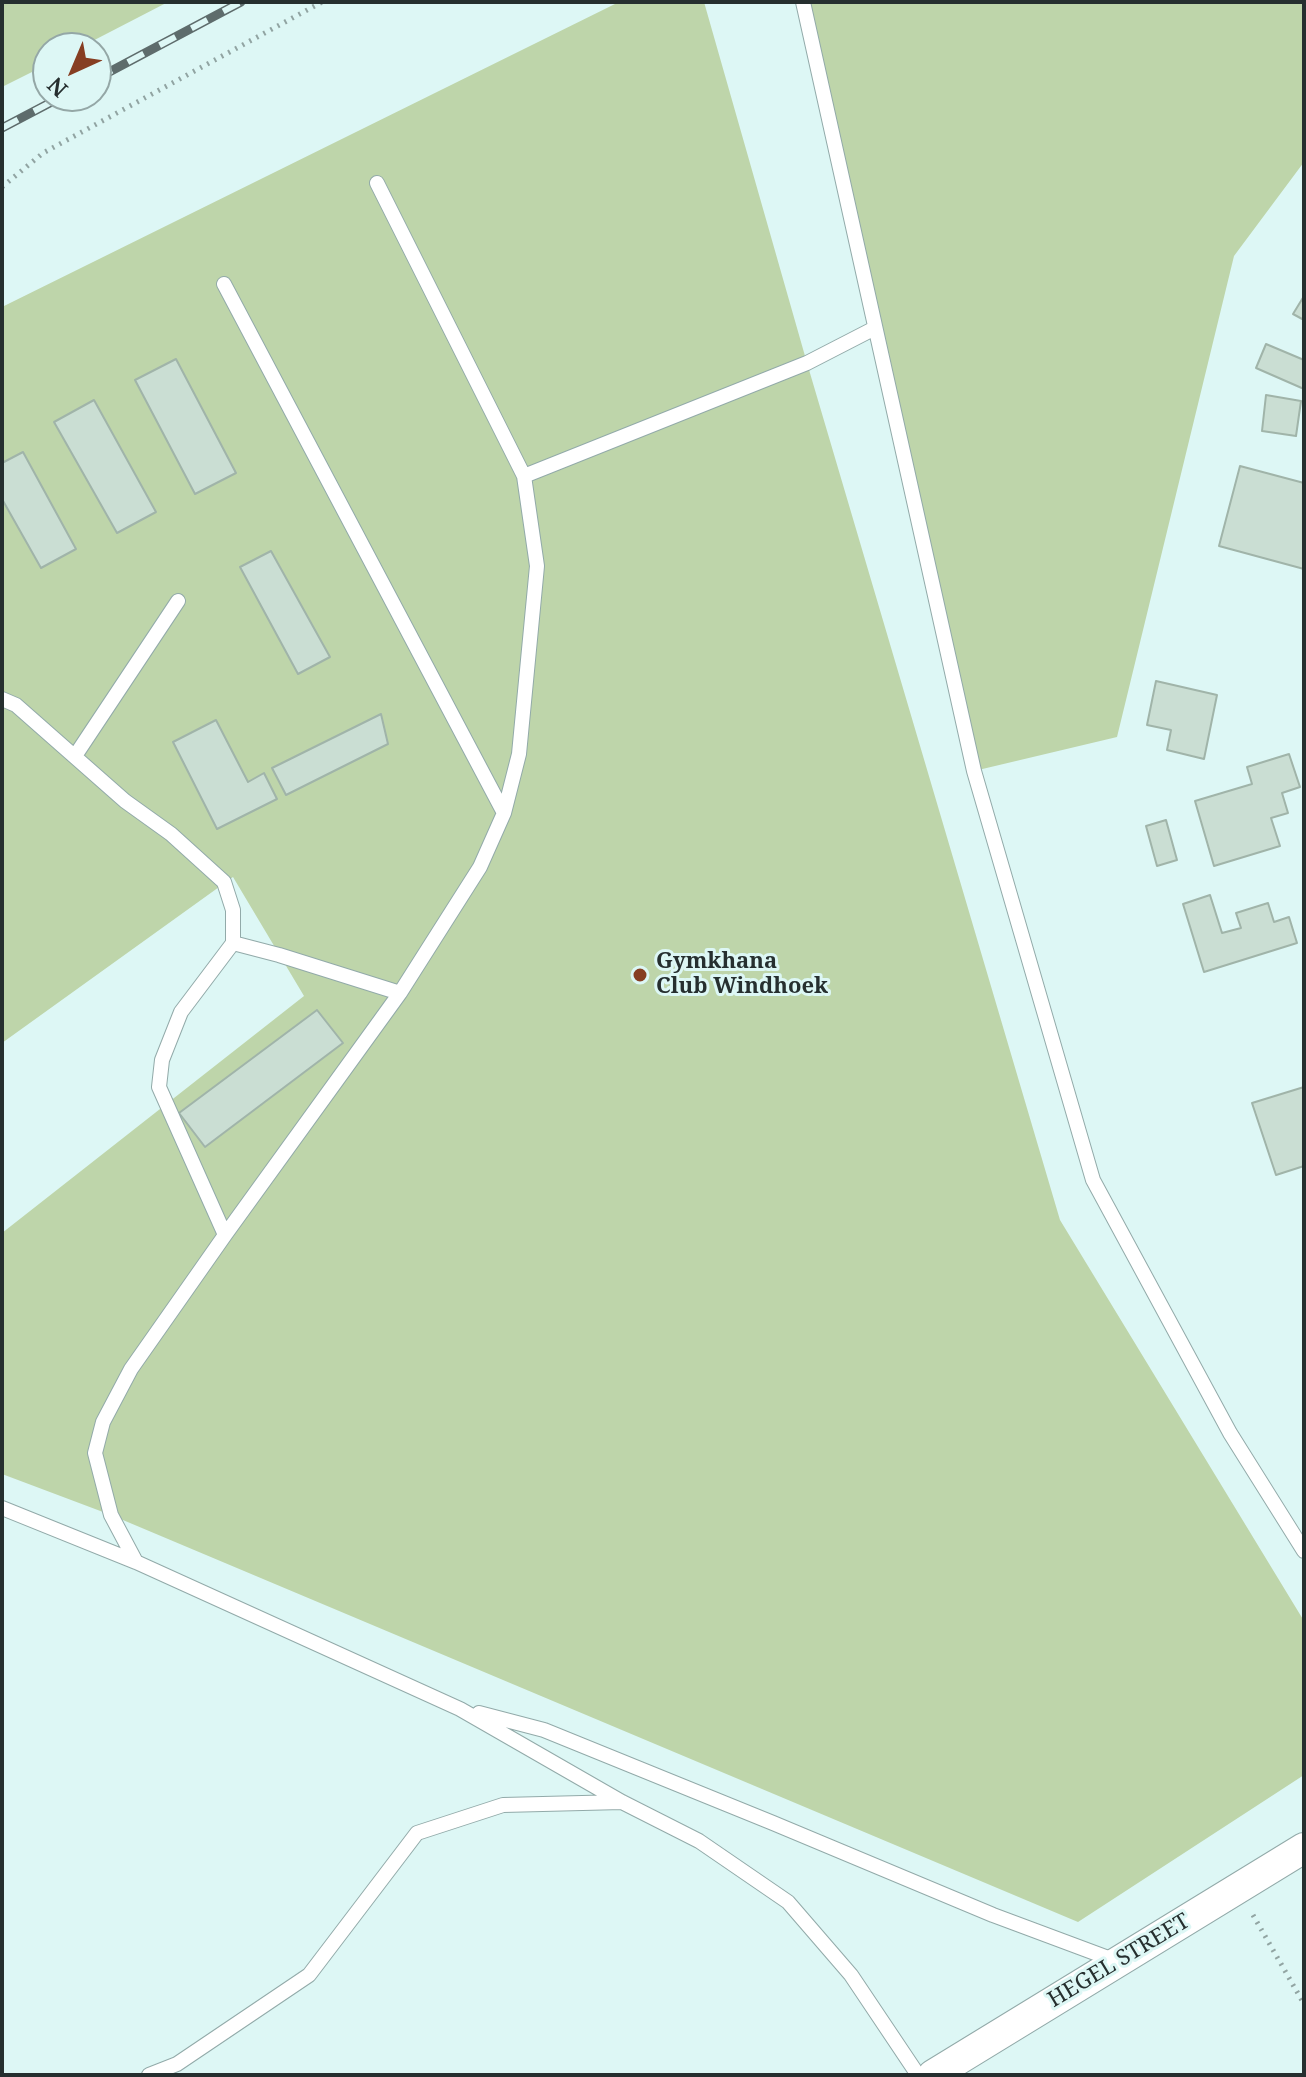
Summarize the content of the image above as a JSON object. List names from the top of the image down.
{
  "streets": {
    "street": ["HEGEL STREET"]
  },
  "places": ["Gymkhana Club Windhoek"],
  "north": "bottom left"
}
